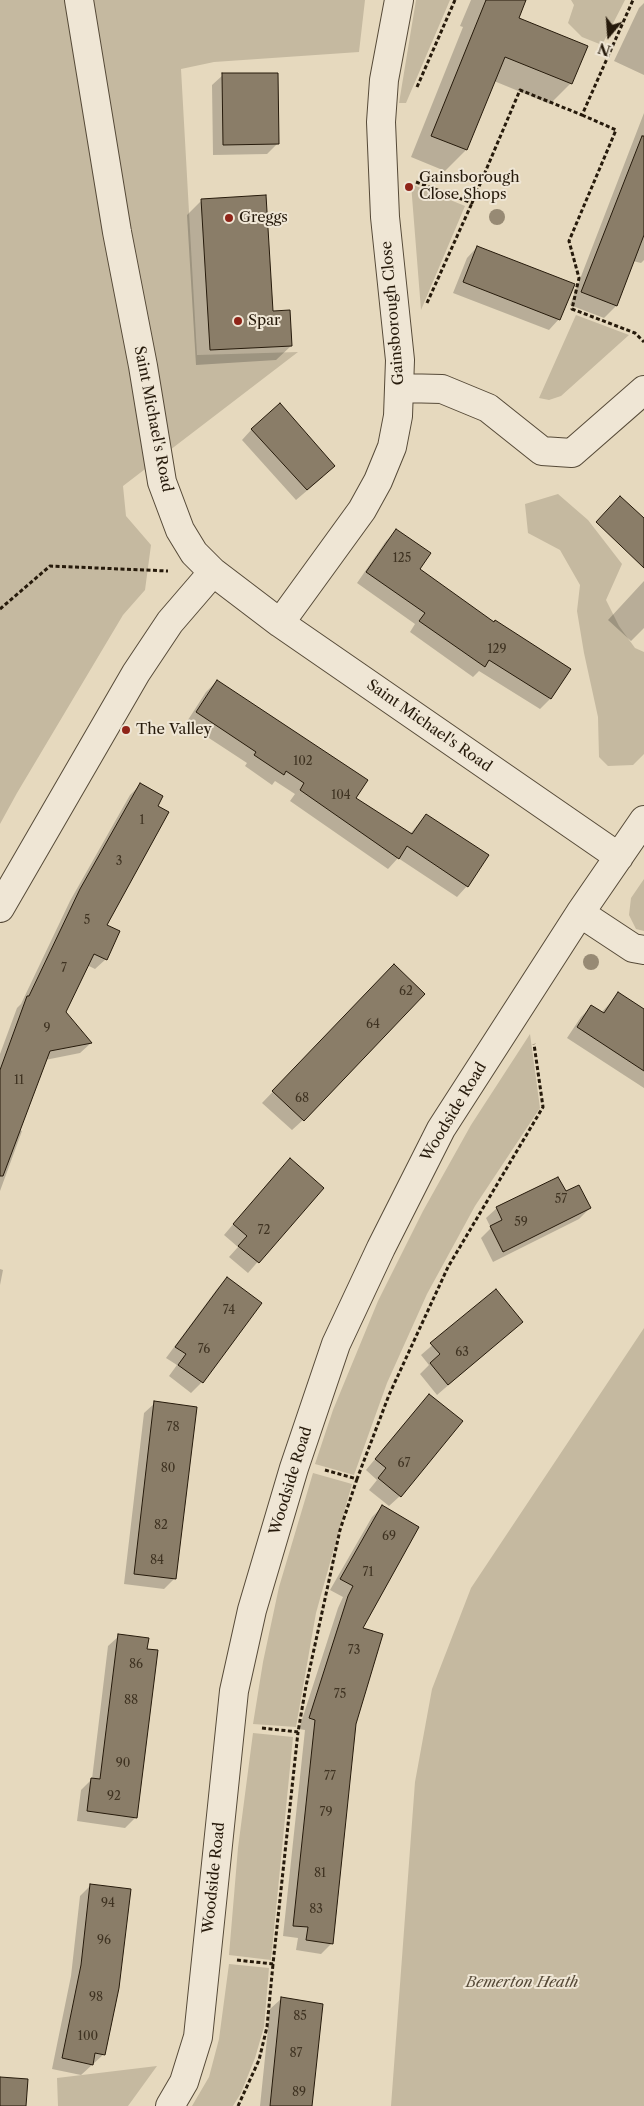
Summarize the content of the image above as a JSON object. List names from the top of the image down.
{
  "streets": {
    "street": ["Gainsborough Close", "Saint Michael's Road", "Woodside Road"]
  },
  "crossings": [
    ["Gainsborough Close", "Saint Michael's Road"],
    ["Saint Michael's Road", "Woodside Road"]
  ],
  "parks": ["Bemerton Heath"],
  "places": [
    "Gainsborough Close Shops",
    "Greggs",
    "Spar",
    "The Valley"
  ],
  "house_numbers": [
    "125",
    "129",
    "102",
    "104",
    "1",
    "3",
    "5",
    "7",
    "62",
    "64",
    "9",
    "11",
    "68",
    "57",
    "59",
    "72",
    "74",
    "76",
    "63",
    "78",
    "67",
    "80",
    "82",
    "69",
    "84",
    "71",
    "73",
    "86",
    "75",
    "88",
    "90",
    "77",
    "92",
    "79",
    "81",
    "94",
    "83",
    "96",
    "98",
    "85",
    "100",
    "87",
    "89"
  ],
  "north": "bottom"
}
